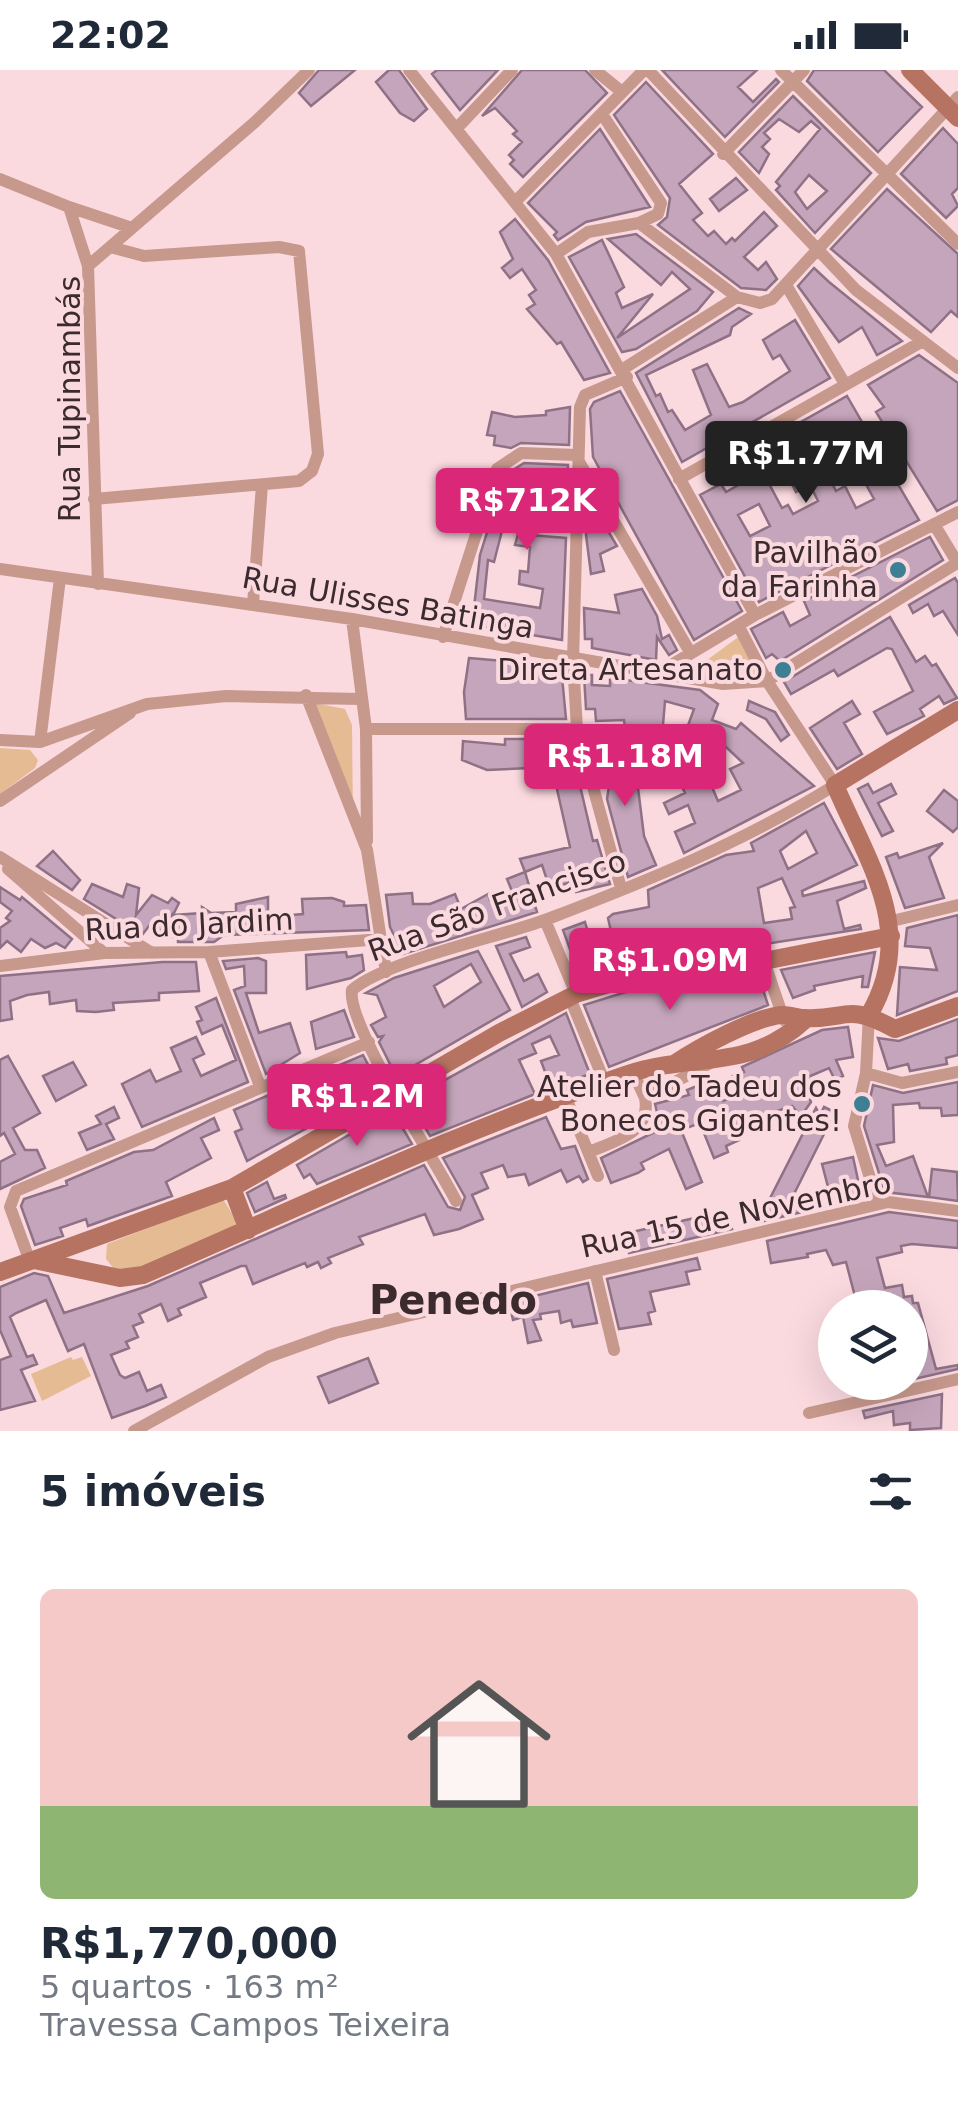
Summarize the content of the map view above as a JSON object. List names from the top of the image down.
{
  "streets": {
    "street": [
      "Rua Tupinambás",
      "Rua Ulisses Batinga",
      "Rua São Francisco",
      "Rua do Jardim",
      "Rua 15 de Novembro"
    ]
  },
  "crossings": [
    ["Rua Tupinambás", "Rua Ulisses Batinga"]
  ],
  "districts": ["Penedo"],
  "places": ["Pavilhão da Farinha", "Direta Artesanato", "Atelier do Tadeu dos Bonecos Gigantes!"],
  "page": {
    "status": "22:02",
    "price": [
      "R$1.77M",
      "R$712K",
      "R$1.18M",
      "R$1.09M",
      "R$1.2M"
    ],
    "heading": "5 imóveis",
    "list": [
      {
        "name": "R$1,770,000",
        "note": "5 quartos · 163 m² · Travessa Campos Teixeira"
      }
    ]
  }
}
